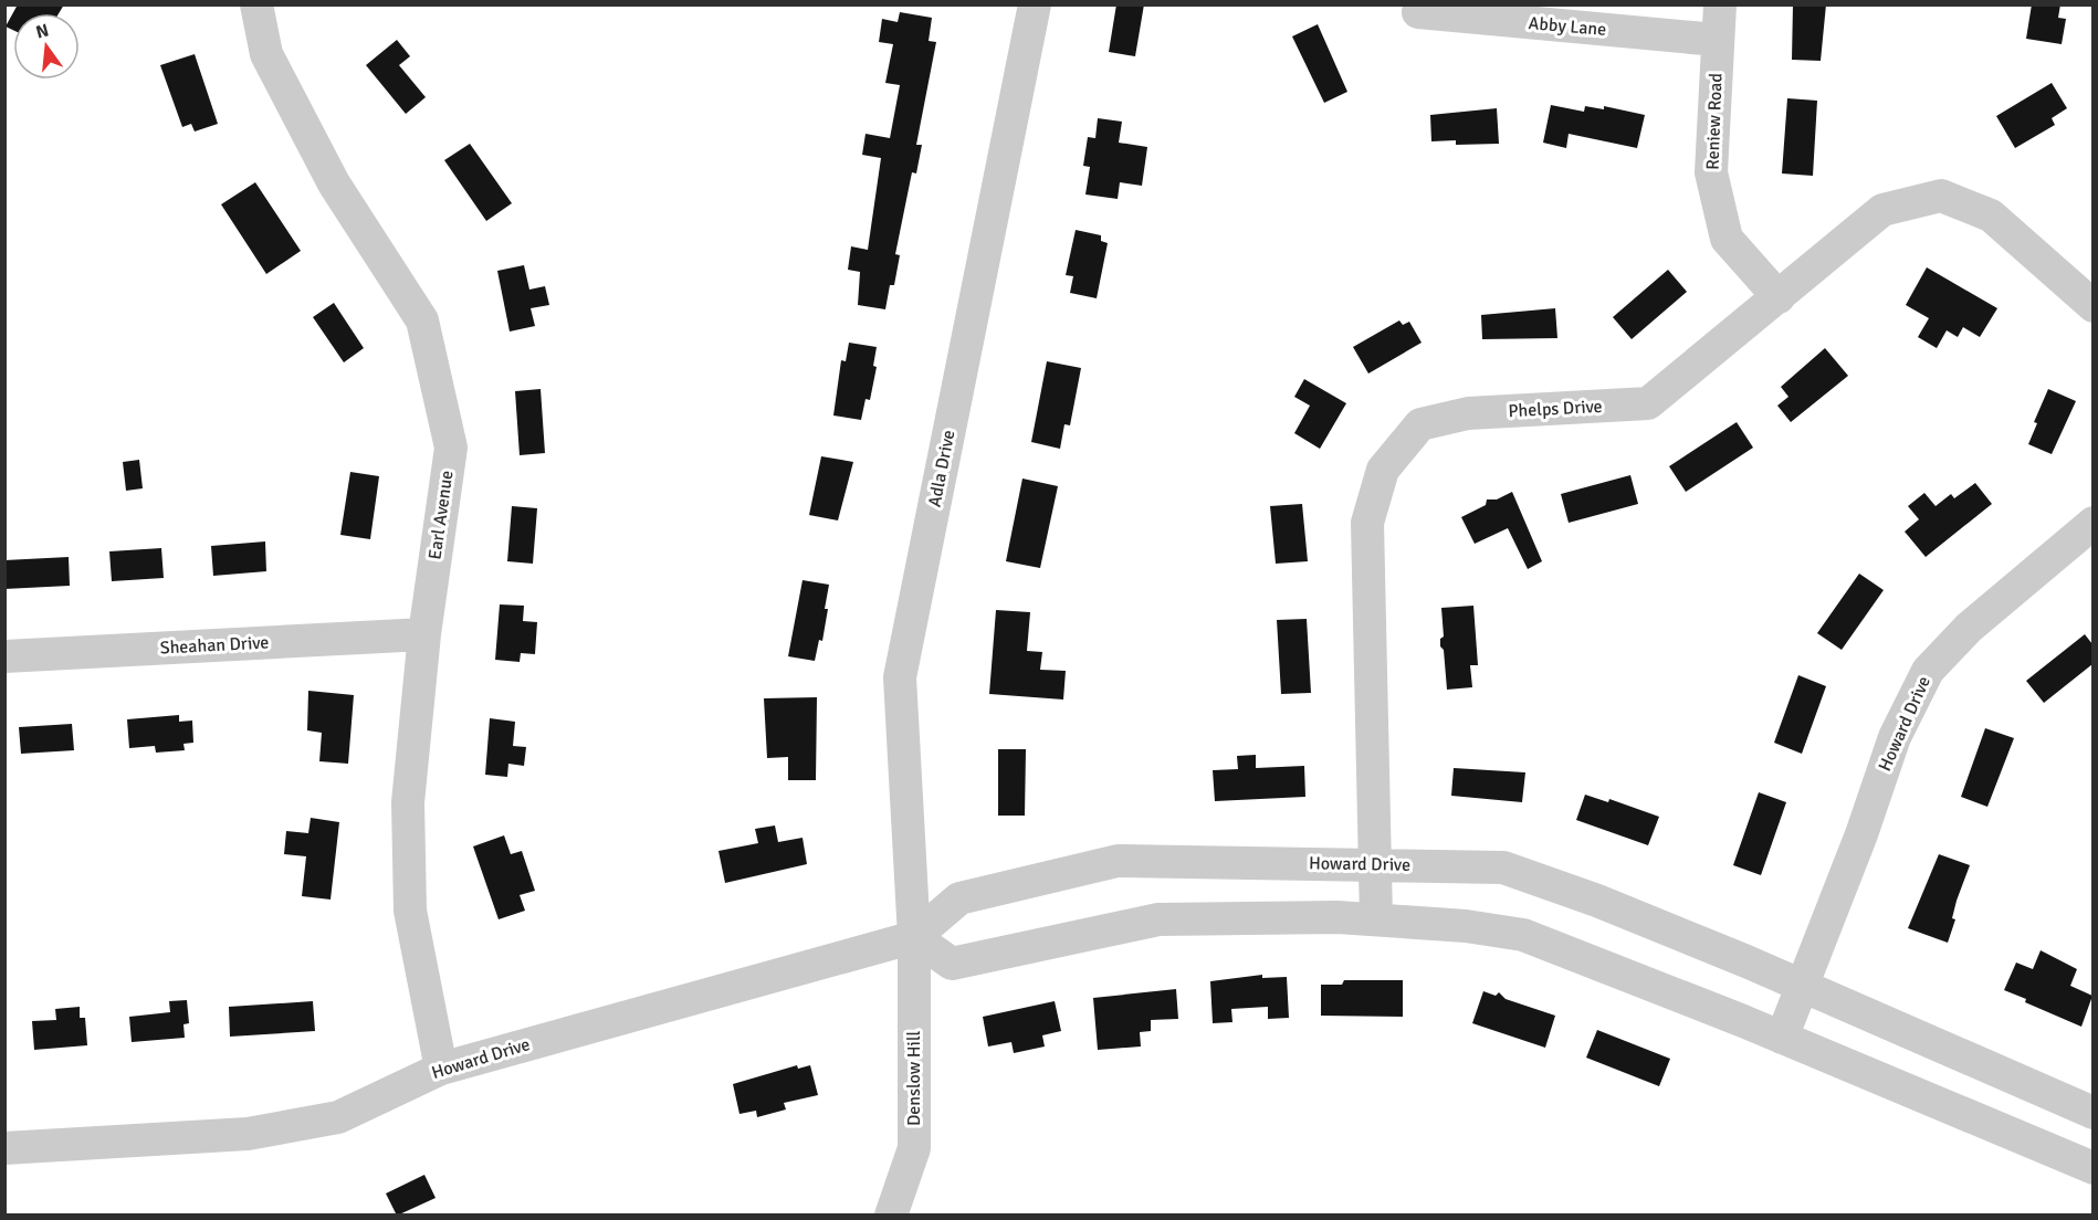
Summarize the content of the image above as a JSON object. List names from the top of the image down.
{
  "streets": {
    "street": [
      "Abby Lane",
      "Reniew Road",
      "Phelps Drive",
      "Adla Drive",
      "Earl Avenue",
      "Sheahan Drive",
      "Howard Drive",
      "Denslow Hill"
    ]
  },
  "crossings": [
    ["Abby Lane", "Reniew Road"],
    ["Reniew Road", "Phelps Drive"],
    ["Phelps Drive", "Howard Drive"],
    ["Adla Drive", "Howard Drive"],
    ["Adla Drive", "Denslow Hill"],
    ["Earl Avenue", "Sheahan Drive"],
    ["Earl Avenue", "Howard Drive"],
    ["Howard Drive", "Denslow Hill"]
  ],
  "north": "top"
}
